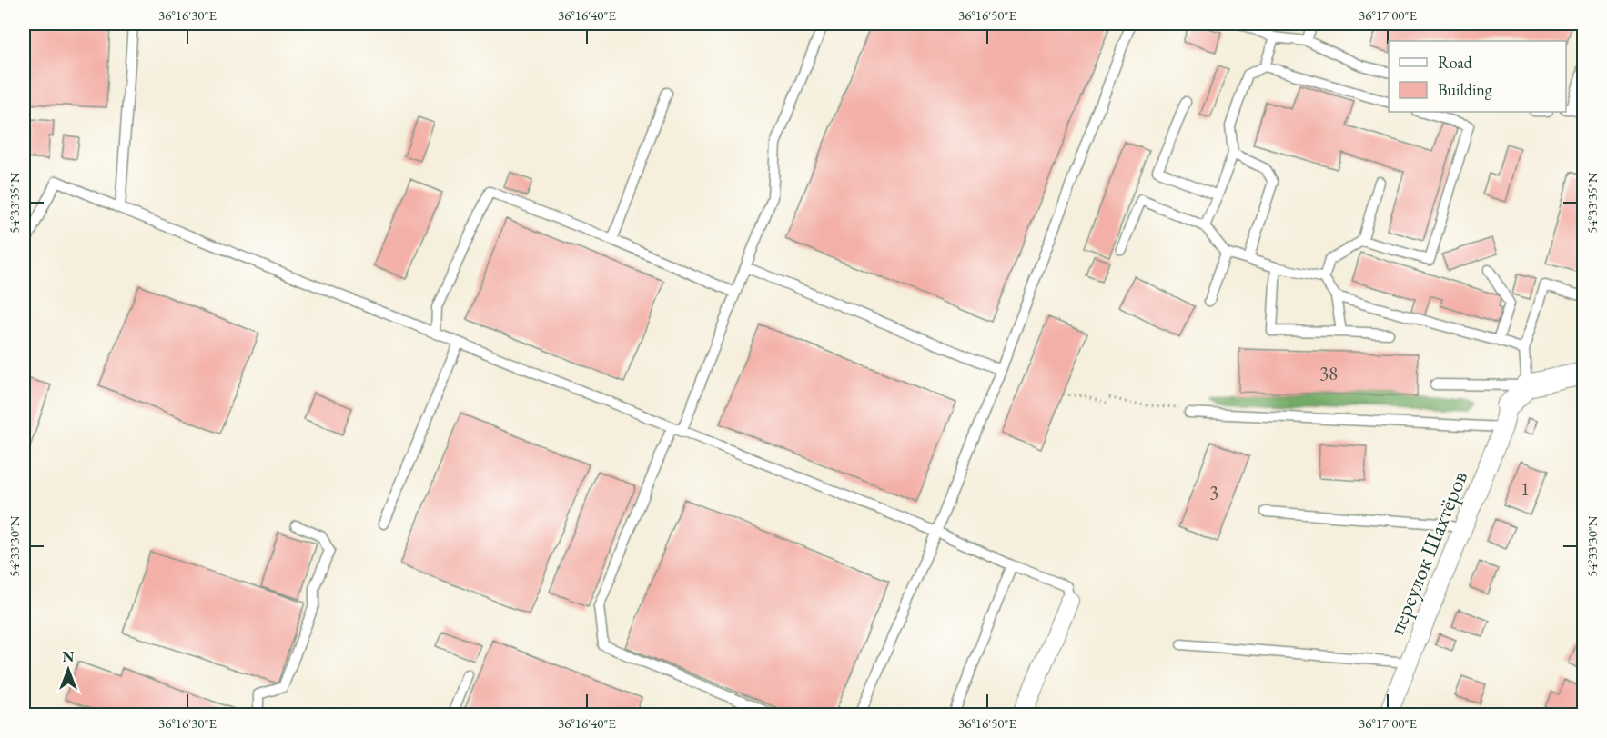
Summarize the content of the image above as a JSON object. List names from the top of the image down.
{
  "streets": {
    "street": ["переулок Шахтёров"]
  },
  "house_numbers": ["38", "1", "3"],
  "legend": ["Road", "Building"],
  "north": "top",
  "coordinates": [
    "36°16'30\"E",
    "36°16'40\"E",
    "36°16'50\"E",
    "36°17'00\"E",
    "54°33'35\"N",
    "54°33'30\"N"
  ]
}
